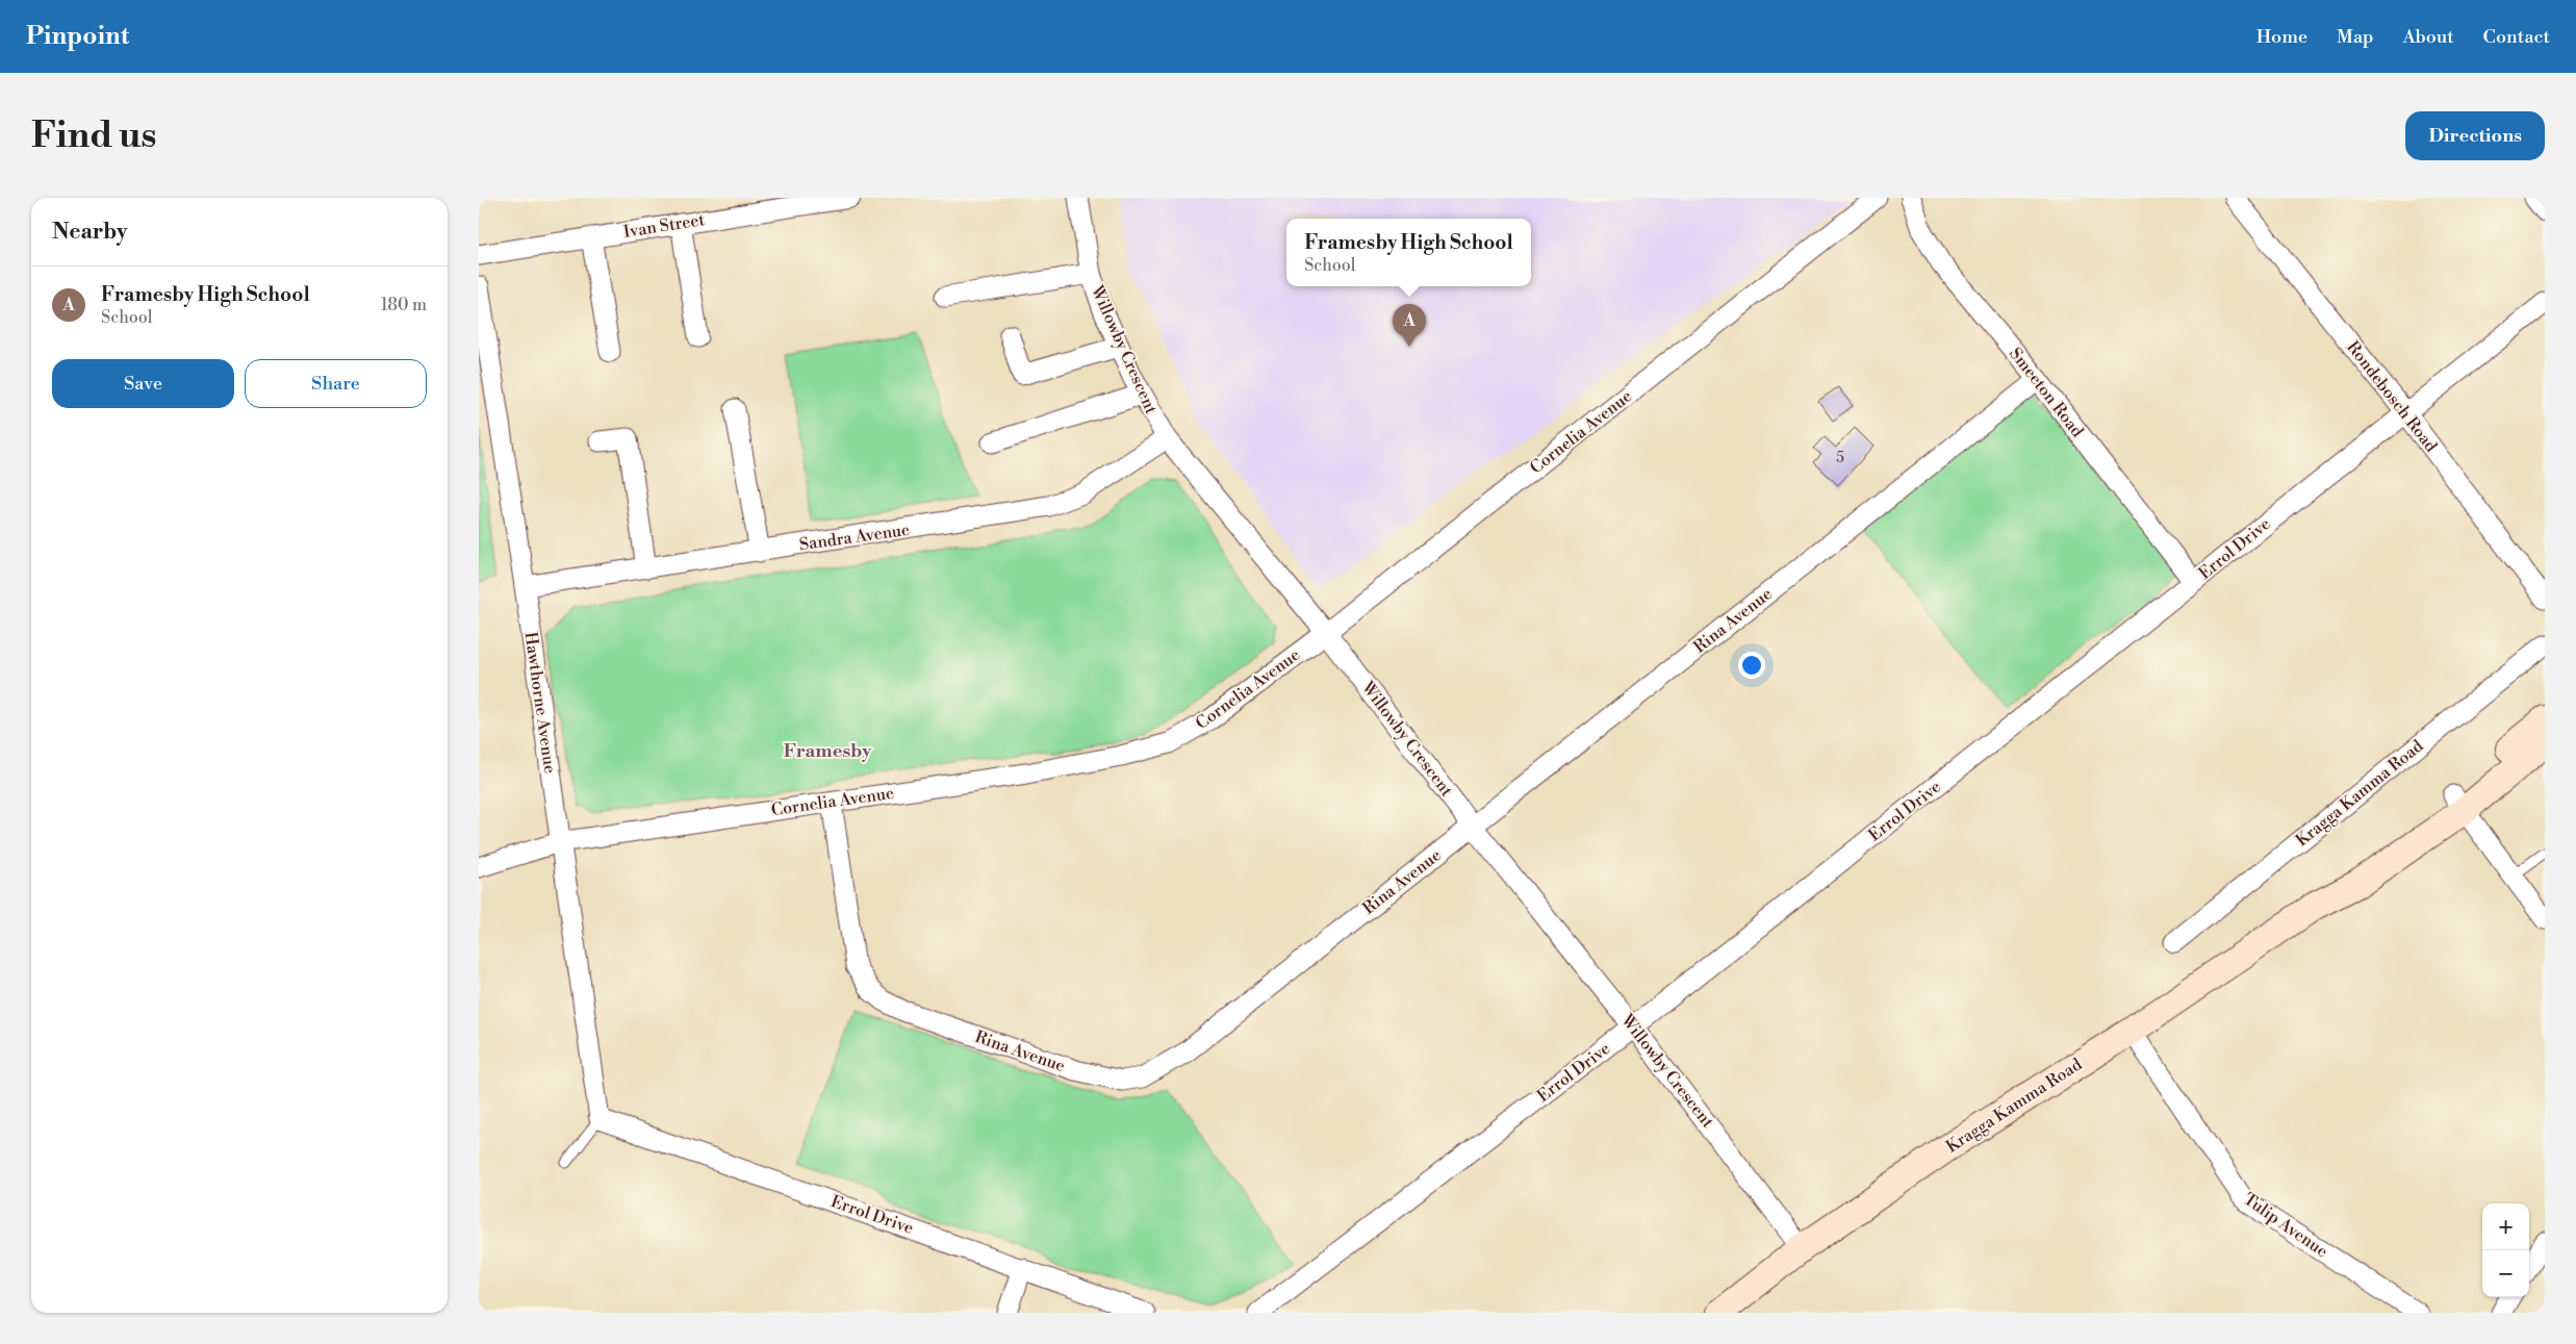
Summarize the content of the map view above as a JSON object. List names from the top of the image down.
{
  "streets": {
    "main road": ["Kragga Kamma Road"],
    "street": [
      "Ivan Street",
      "Willowby Crescent",
      "Smeeton Road",
      "Rondebosch Road",
      "Cornelia Avenue",
      "Sandra Avenue",
      "Errol Drive",
      "Rina Avenue",
      "Hawthorne Avenue",
      "Tulip Avenue"
    ]
  },
  "crossings": [
    ["Willowby Crescent", "Cornelia Avenue"],
    ["Willowby Crescent", "Sandra Avenue"],
    ["Willowby Crescent", "Errol Drive"],
    ["Willowby Crescent", "Rina Avenue"],
    ["Willowby Crescent", "Kragga Kamma Road"],
    ["Smeeton Road", "Errol Drive"],
    ["Smeeton Road", "Rina Avenue"],
    ["Rondebosch Road", "Errol Drive"],
    ["Cornelia Avenue", "Rina Avenue"],
    ["Cornelia Avenue", "Hawthorne Avenue"],
    ["Sandra Avenue", "Hawthorne Avenue"],
    ["Errol Drive", "Hawthorne Avenue"],
    ["Kragga Kamma Road", "Tulip Avenue"]
  ],
  "districts": ["Framesby"],
  "house_numbers": ["5"],
  "page": {
    "header": "Pinpoint",
    "nav": [
      "Home",
      "Map",
      "About",
      "Contact"
    ],
    "buttons": [
      "Directions",
      ["Save", "Share"]
    ],
    "title": "Find us",
    "heading": "Nearby",
    "popup": ["Framesby High School", "School"],
    "list": [
      {
        "mark": "A",
        "name": "Framesby High School",
        "note": "School",
        "value": "180 m"
      }
    ],
    "pins": "A",
    "map_buttons": ["+", "−"]
  }
}
